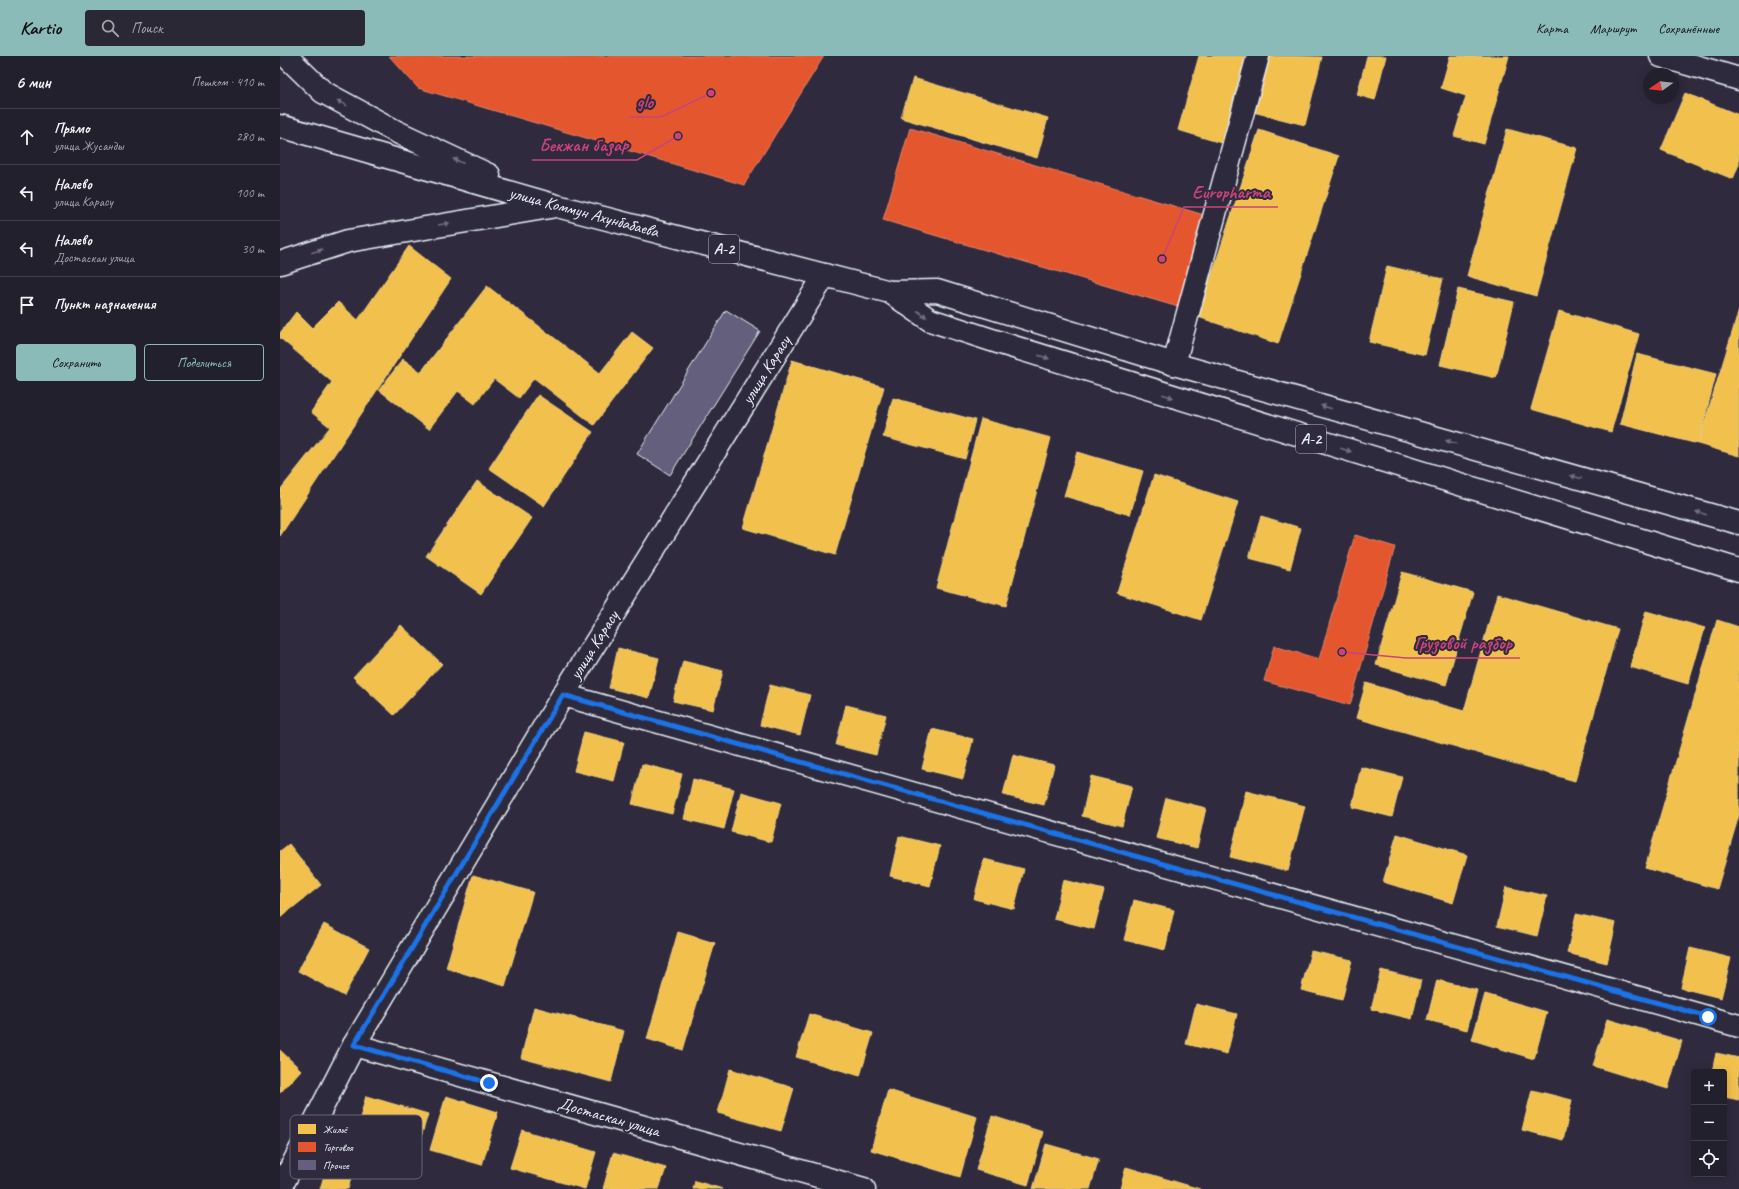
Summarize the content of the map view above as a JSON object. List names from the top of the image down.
{
  "streets": {
    "main road": [
      "улица Коммун Ахунбабаева",
      "A-2",
      "улица Карасу",
      "Достаскан улица"
    ]
  },
  "crossings": [
    ["улица Коммун Ахунбабаева", "A-2"],
    ["улица Коммун Ахунбабаева", "улица Карасу"],
    ["улица Карасу", "Достаскан улица"]
  ],
  "places": [
    "glo",
    "Бекжан базар",
    "Europharma",
    "Грузовой разбор"
  ],
  "legend": ["Жильё", "Торговля", "Прочее"],
  "north": "left",
  "page": {
    "header": "Kartio",
    "search": "Поиск",
    "nav": ["Карта", "Маршрут", "Сохранённые"],
    "heading": ["6 мин", "Пешком · 410 m"],
    "list": [
      ["Прямо", "улица Жусанды", "280 m"],
      ["Налево", "улица Карасу", "100 m"],
      ["Налево", "Достаскан улица", "30 m"],
      "Пункт назначения"
    ],
    "buttons": ["Сохранить", "Поделиться"],
    "map_buttons": ["+", "−"]
  }
}
